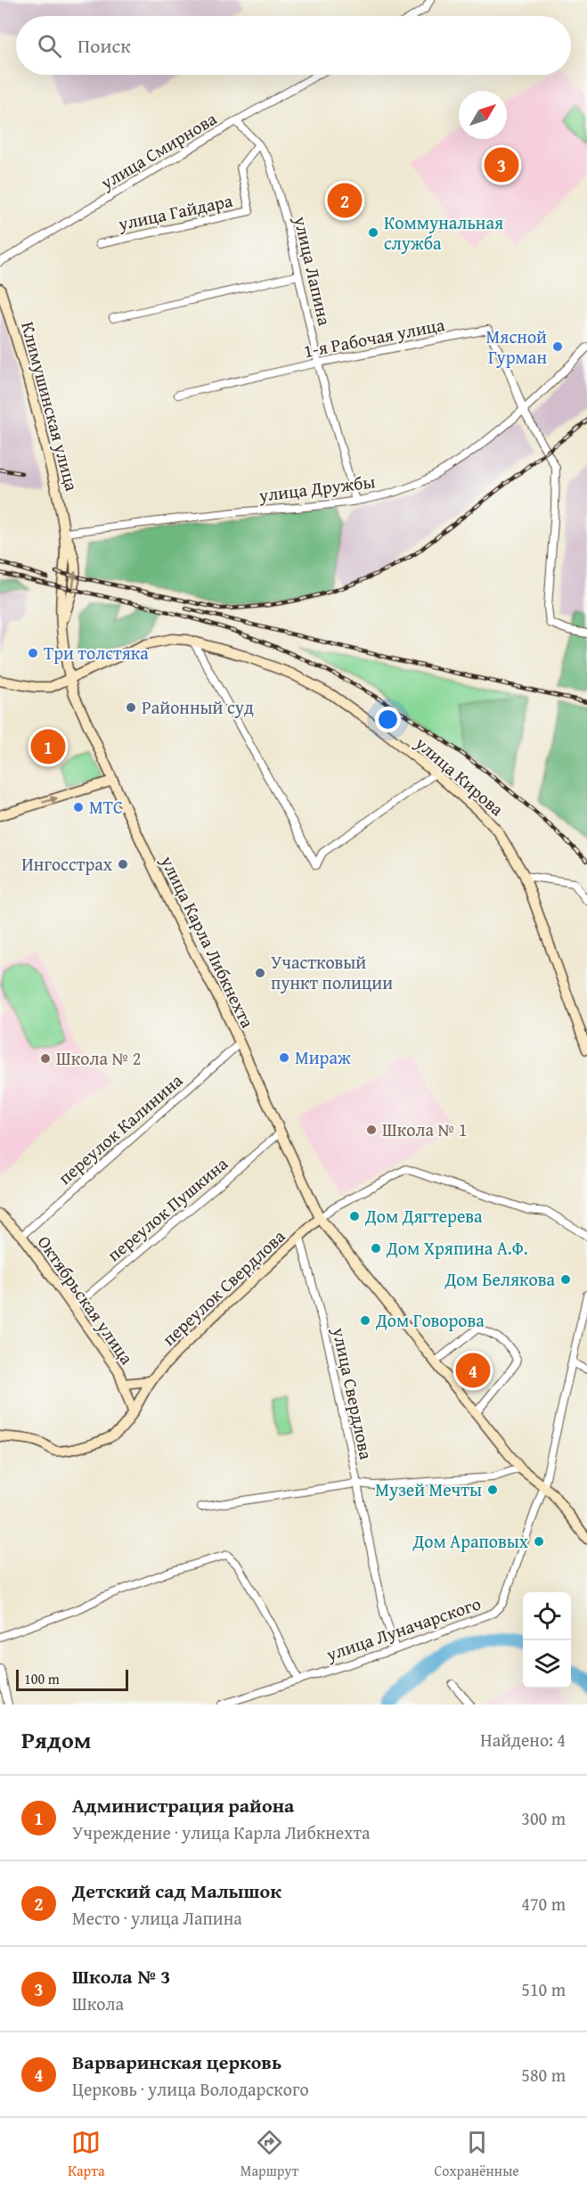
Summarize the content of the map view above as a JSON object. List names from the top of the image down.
{
  "streets": {
    "main road": [
      "Климушинская улица",
      "улица Кирова",
      "улица Карла Либкнехта",
      "переулок Свердлова",
      "Октябрьская улица"
    ],
    "street": [
      "улица Смирнова",
      "улица Гайдара",
      "улица Лапина",
      "1-я Рабочая улица",
      "улица Дружбы",
      "переулок Калинина",
      "переулок Пушкина",
      "улица Свердлова",
      "улица Луначарского"
    ]
  },
  "crossings": [
    ["улица Смирнова", "улица Лапина"],
    ["улица Гайдара", "улица Лапина"],
    ["улица Лапина", "1-я Рабочая улица"],
    ["улица Лапина", "улица Дружбы"],
    ["1-я Рабочая улица", "улица Дружбы"],
    ["Климушинская улица", "улица Дружбы"],
    ["Климушинская улица", "улица Кирова"],
    ["Климушинская улица", "улица Карла Либкнехта"],
    ["улица Кирова", "улица Карла Либкнехта"],
    ["улица Карла Либкнехта", "переулок Калинина"],
    ["улица Карла Либкнехта", "переулок Пушкина"],
    ["улица Карла Либкнехта", "переулок Свердлова"],
    ["улица Карла Либкнехта", "улица Луначарского"],
    ["переулок Калинина", "Октябрьская улица"],
    ["переулок Пушкина", "Октябрьская улица"],
    ["переулок Свердлова", "Октябрьская улица"],
    ["переулок Свердлова", "улица Свердлова"],
    ["улица Свердлова", "улица Луначарского"]
  ],
  "places": [
    "Коммунальная служба",
    "Мясной Гурман",
    "Три толстяка",
    "Районный суд",
    "МТС",
    "Ингосстрах",
    "Участковый пункт полиции",
    "Мираж",
    "Школа № 2",
    "Школа № 1",
    "Дом Дягтерева",
    "Дом Хряпина А.Ф.",
    "Дом Белякова",
    "Дом Говорова",
    "Музей Мечты",
    "Дом Араповых"
  ],
  "scale_bar": "100 m",
  "north": "top right",
  "page": {
    "search": "Поиск",
    "pins": [
      "3",
      "2",
      "1",
      "4"
    ],
    "scale": "100 m",
    "heading": ["Рядом", "Найдено: 4"],
    "list": [
      {
        "mark": "1",
        "name": "Администрация района",
        "note": "Учреждение · улица Карла Либкнехта",
        "value": "300 m"
      },
      {
        "mark": "2",
        "name": "Детский сад Малышок",
        "note": "Место · улица Лапина",
        "value": "470 m"
      },
      {
        "mark": "3",
        "name": "Школа № 3",
        "note": "Школа",
        "value": "510 m"
      },
      {
        "mark": "4",
        "name": "Варваринская церковь",
        "note": "Церковь · улица Володарского",
        "value": "580 m"
      }
    ],
    "nav": ["Карта", "Маршрут", "Сохранённые"]
  }
}
